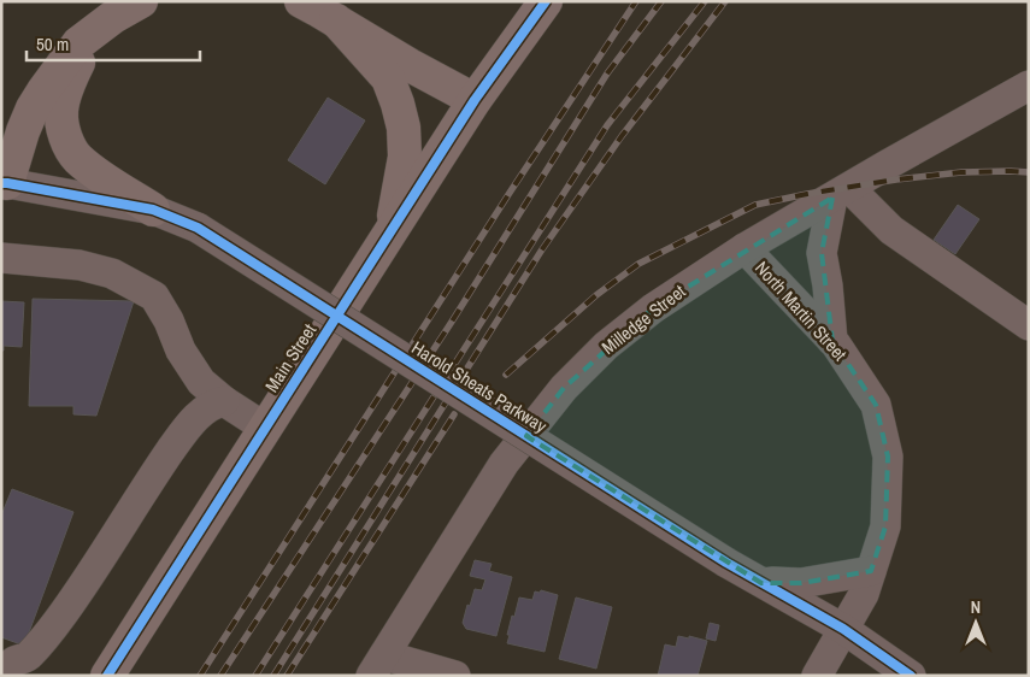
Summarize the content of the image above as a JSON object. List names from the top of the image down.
{
  "streets": {
    "main road": ["Main Street"],
    "street": ["North Martin Street", "Milledge Street", "Harold Sheats Parkway"]
  },
  "crossings": [
    ["North Martin Street", "Milledge Street"],
    ["North Martin Street", "Harold Sheats Parkway"]
  ],
  "scale_bar": "50 m",
  "north": "top"
}
